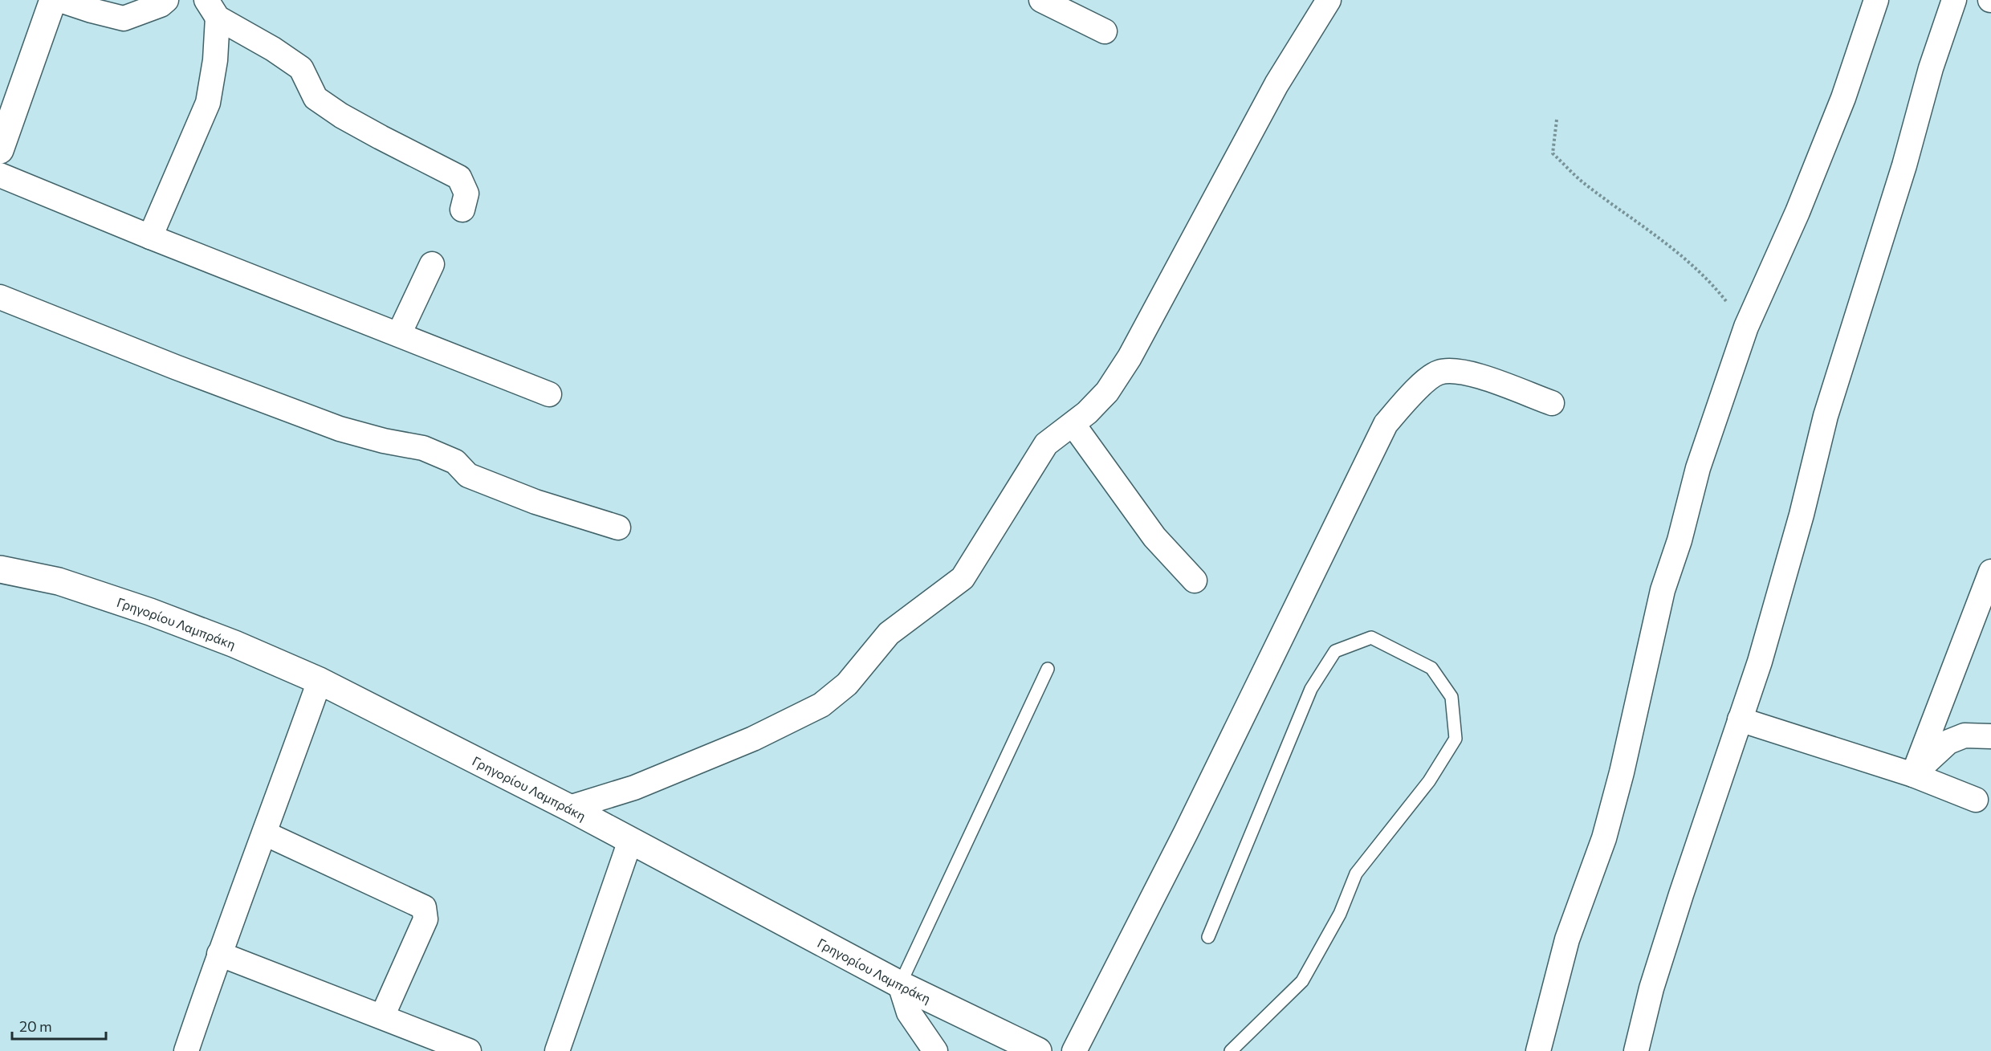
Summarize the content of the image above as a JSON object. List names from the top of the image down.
{
  "streets": {
    "street": ["Γρηγορίου Λαμπράκη"]
  },
  "scale_bar": "20 m"
}
